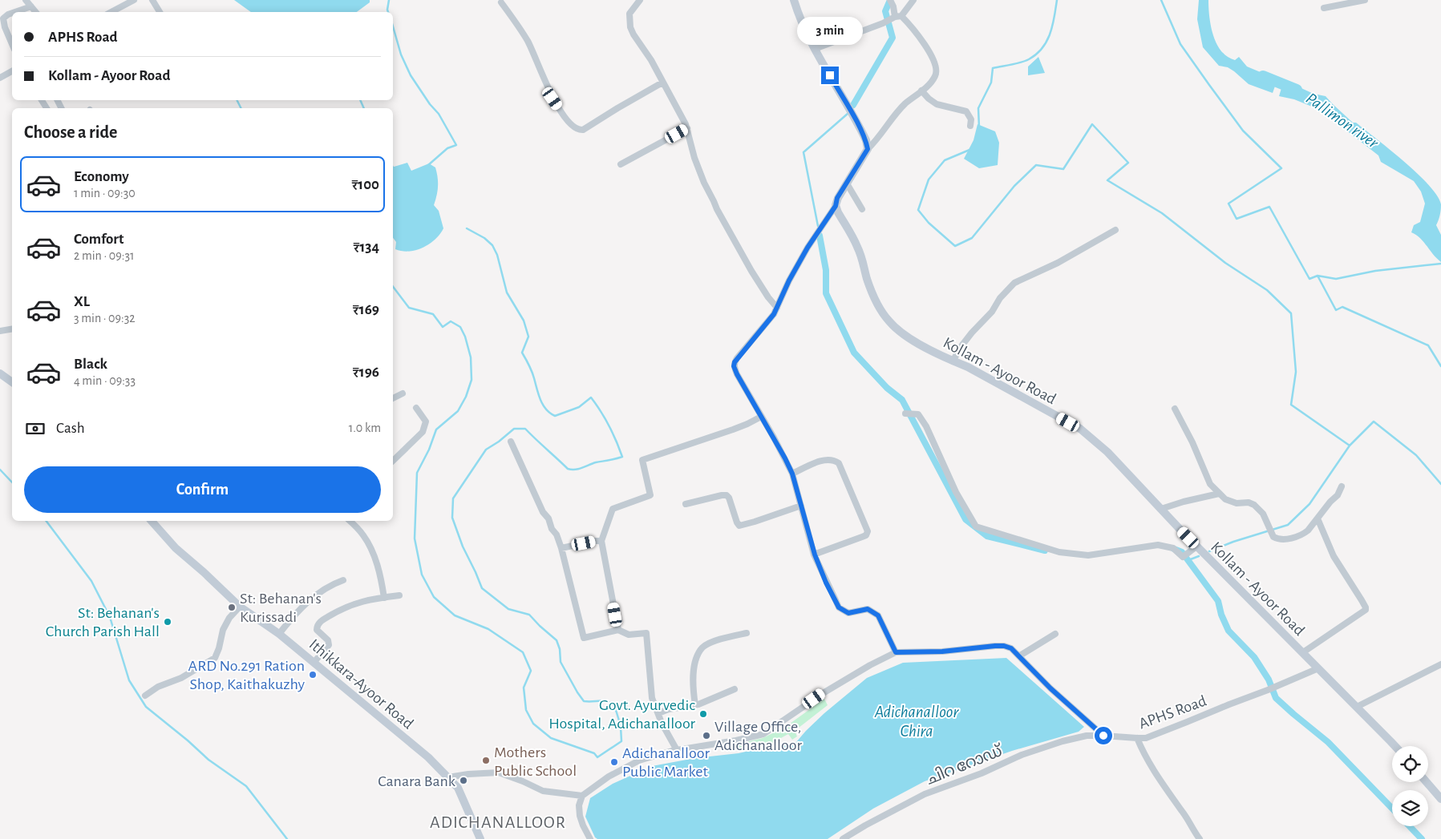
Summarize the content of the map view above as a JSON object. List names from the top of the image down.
{
  "streets": {
    "main road": ["Kollam - Ayoor Road", "Ithikkara-Ayoor Road"],
    "street": ["APHS Road", "ചിറ റോഡ്"]
  },
  "crossings": [
    ["Kollam - Ayoor Road", "APHS Road"],
    ["APHS Road", "ചിറ റോഡ്"]
  ],
  "districts": ["ADICHANALLOOR"],
  "water": ["Pallimon river", "Adichanalloor Chira"],
  "places": [
    "St: Behanan's Kurissadi",
    "St: Behanan's Church Parish Hall",
    "ARD No.291 Ration Shop, Kaithakuzhy",
    "Govt. Ayurvedic Hospital, Adichanalloor",
    "Village Office, Adichanalloor",
    "Mothers Public School",
    "Adichanalloor Public Market",
    "Canara Bank"
  ],
  "page": {
    "banner": ["APHS Road", "Kollam - Ayoor Road"],
    "bubble": "3 min",
    "heading": "Choose a ride",
    "list": [
      {
        "name": "Economy",
        "note": "1 min · 09:30",
        "value": "₹100"
      },
      {
        "name": "Comfort",
        "note": "2 min · 09:31",
        "value": "₹134"
      },
      {
        "name": "XL",
        "note": "3 min · 09:32",
        "value": "₹169"
      },
      {
        "name": "Black",
        "note": "4 min · 09:33",
        "value": "₹196"
      }
    ],
    "pay": ["Cash", "1.0 km"],
    "buttons": "Confirm"
  }
}
